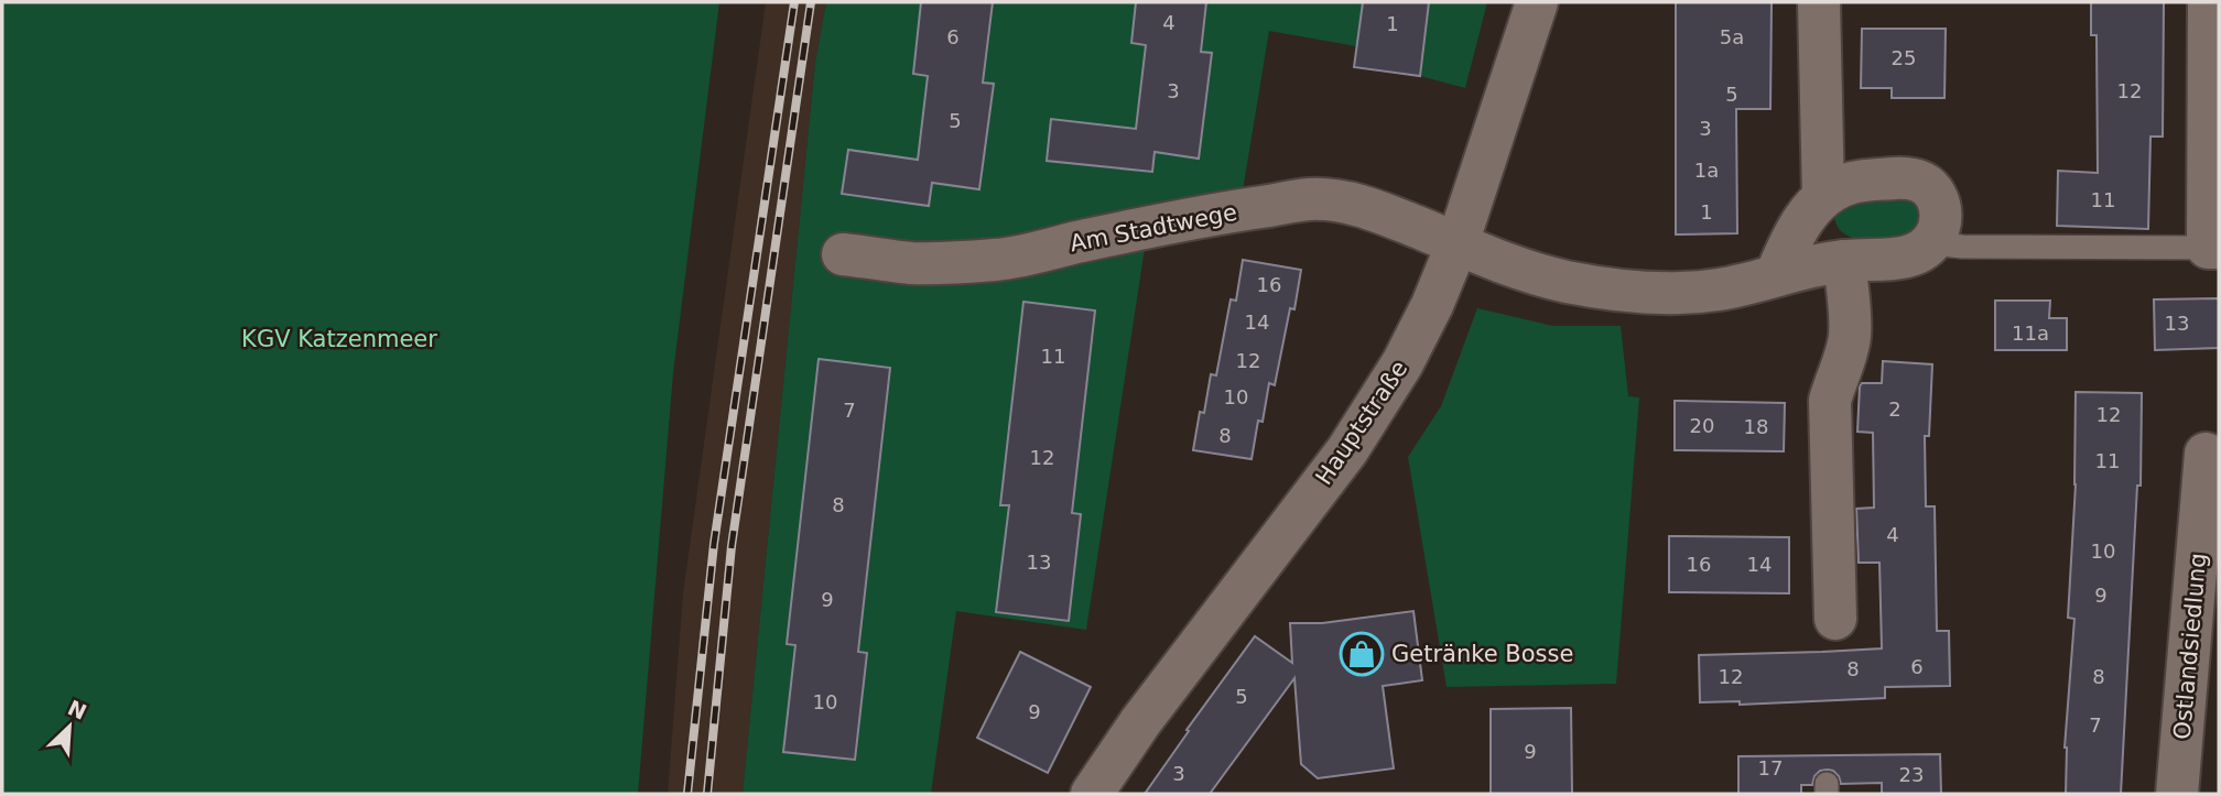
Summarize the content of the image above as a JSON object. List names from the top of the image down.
{
  "streets": {
    "street": ["Am Stadtwege", "Hauptstraße", "Ostlandsiedlung"]
  },
  "crossings": [
    ["Am Stadtwege", "Hauptstraße"]
  ],
  "parks": ["KGV Katzenmeer"],
  "places": {
    "shop": ["Getränke Bosse"]
  },
  "house_numbers": [
    "4",
    "1",
    "6",
    "5a",
    "25",
    "3",
    "12",
    "5",
    "5",
    "3",
    "1a",
    "11",
    "1",
    "16",
    "14",
    "13",
    "11a",
    "11",
    "12",
    "10",
    "2",
    "7",
    "12",
    "20",
    "18",
    "8",
    "12",
    "11",
    "8",
    "4",
    "10",
    "13",
    "16",
    "14",
    "9",
    "9",
    "6",
    "8",
    "12",
    "8",
    "5",
    "10",
    "9",
    "7",
    "9",
    "17",
    "3",
    "23"
  ],
  "north": "top right"
}
